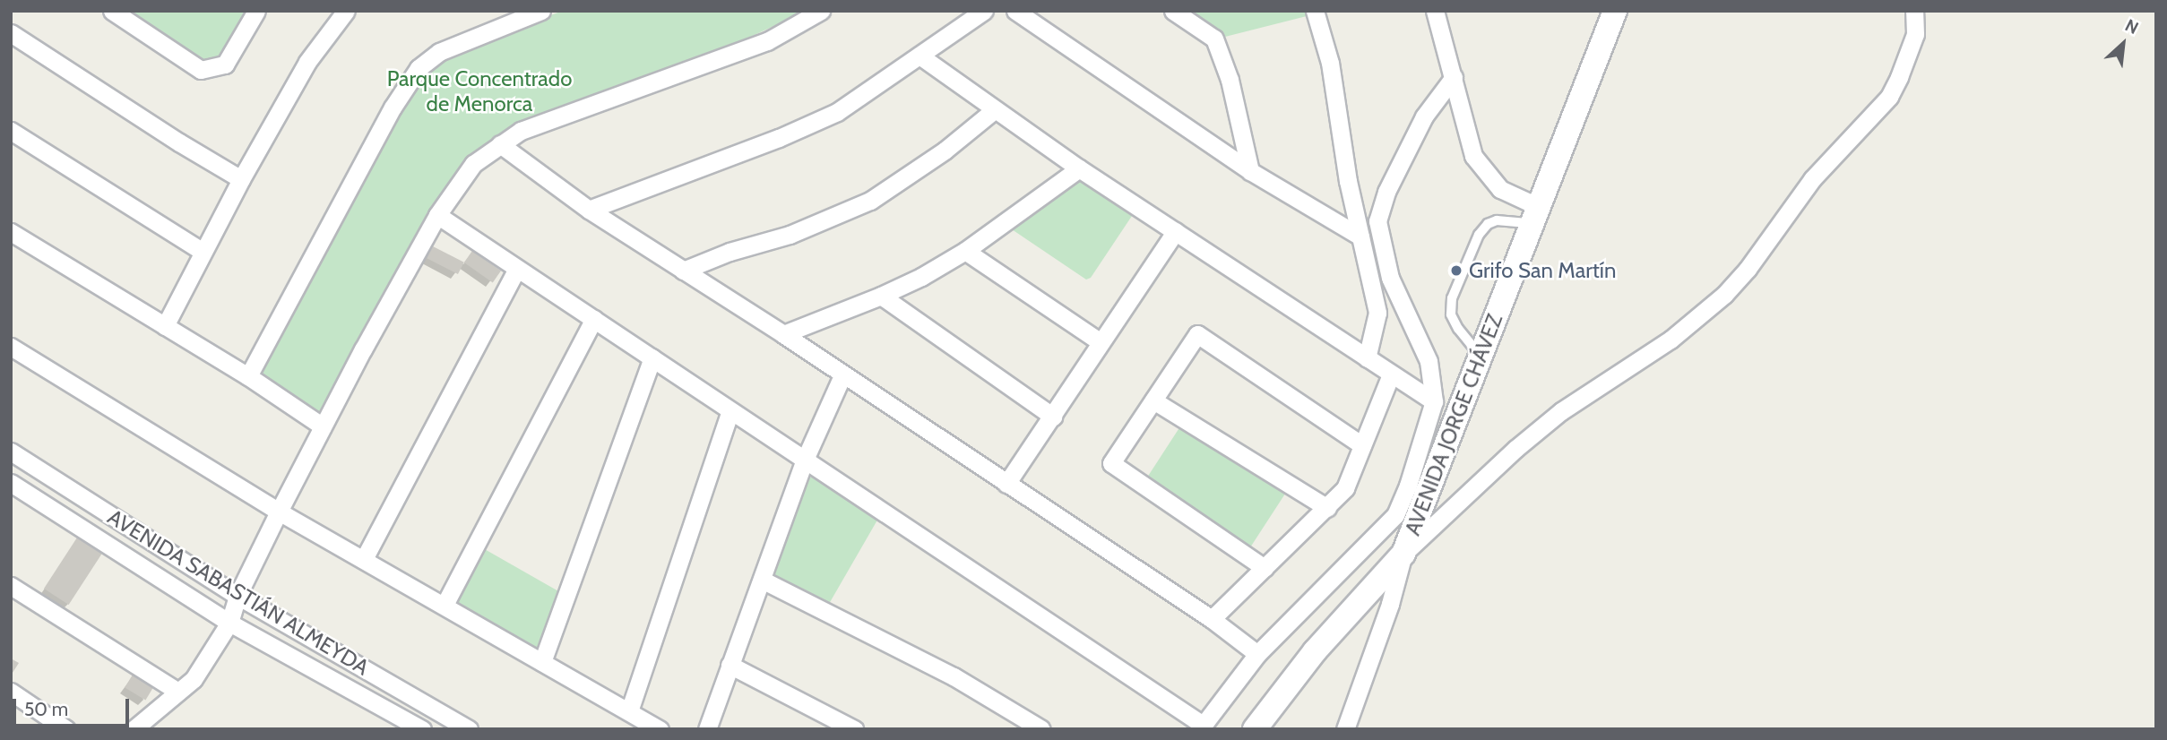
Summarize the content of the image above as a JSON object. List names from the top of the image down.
{
  "streets": {
    "main road": ["AVENIDA JORGE CHÁVEZ"],
    "street": ["AVENIDA SABASTIÁN ALMEYDA"]
  },
  "parks": ["Parque Concentrado de Menorca"],
  "places": ["Grifo San Martín"],
  "scale_bar": "50 m",
  "north": "top right"
}
